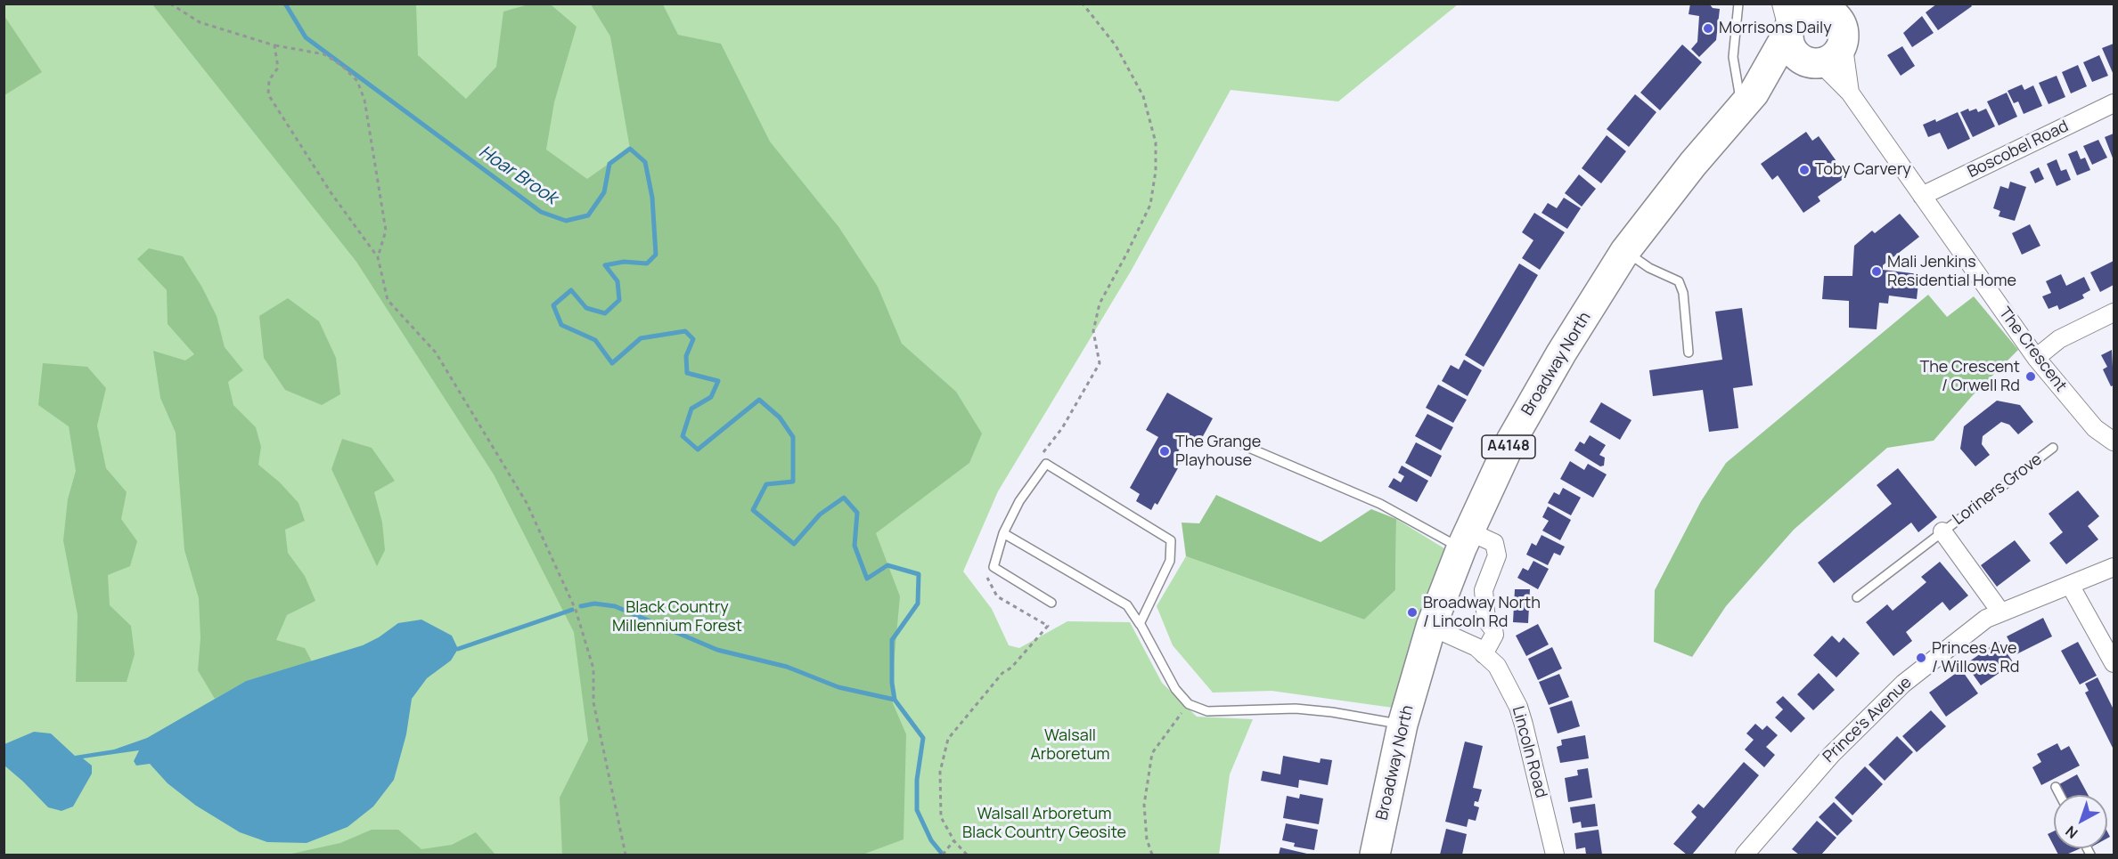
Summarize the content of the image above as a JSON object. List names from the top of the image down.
{
  "streets": {
    "highway": ["Broadway North", "A4148"],
    "street": [
      "Boscobel Road",
      "The Crescent",
      "Loriners Grove",
      "Prince's Avenue",
      "Lincoln Road"
    ]
  },
  "crossings": [
    ["Boscobel Road", "The Crescent"],
    ["The Crescent", "Broadway North"],
    ["Broadway North", "Lincoln Road"],
    ["Loriners Grove", "Prince's Avenue"]
  ],
  "water": ["Hoar Brook"],
  "parks": ["Black Country Millennium Forest", "Walsall Arboretum", "Walsall Arboretum Black Country Geosite"],
  "places": [
    "Morrisons Daily",
    "Toby Carvery",
    "Mali Jenkins Residential Home",
    "The Crescent / Orwell Rd",
    "The Grange Playhouse",
    "Broadway North / Lincoln Rd",
    "Princes Ave / Willows Rd"
  ],
  "north": "bottom left"
}
